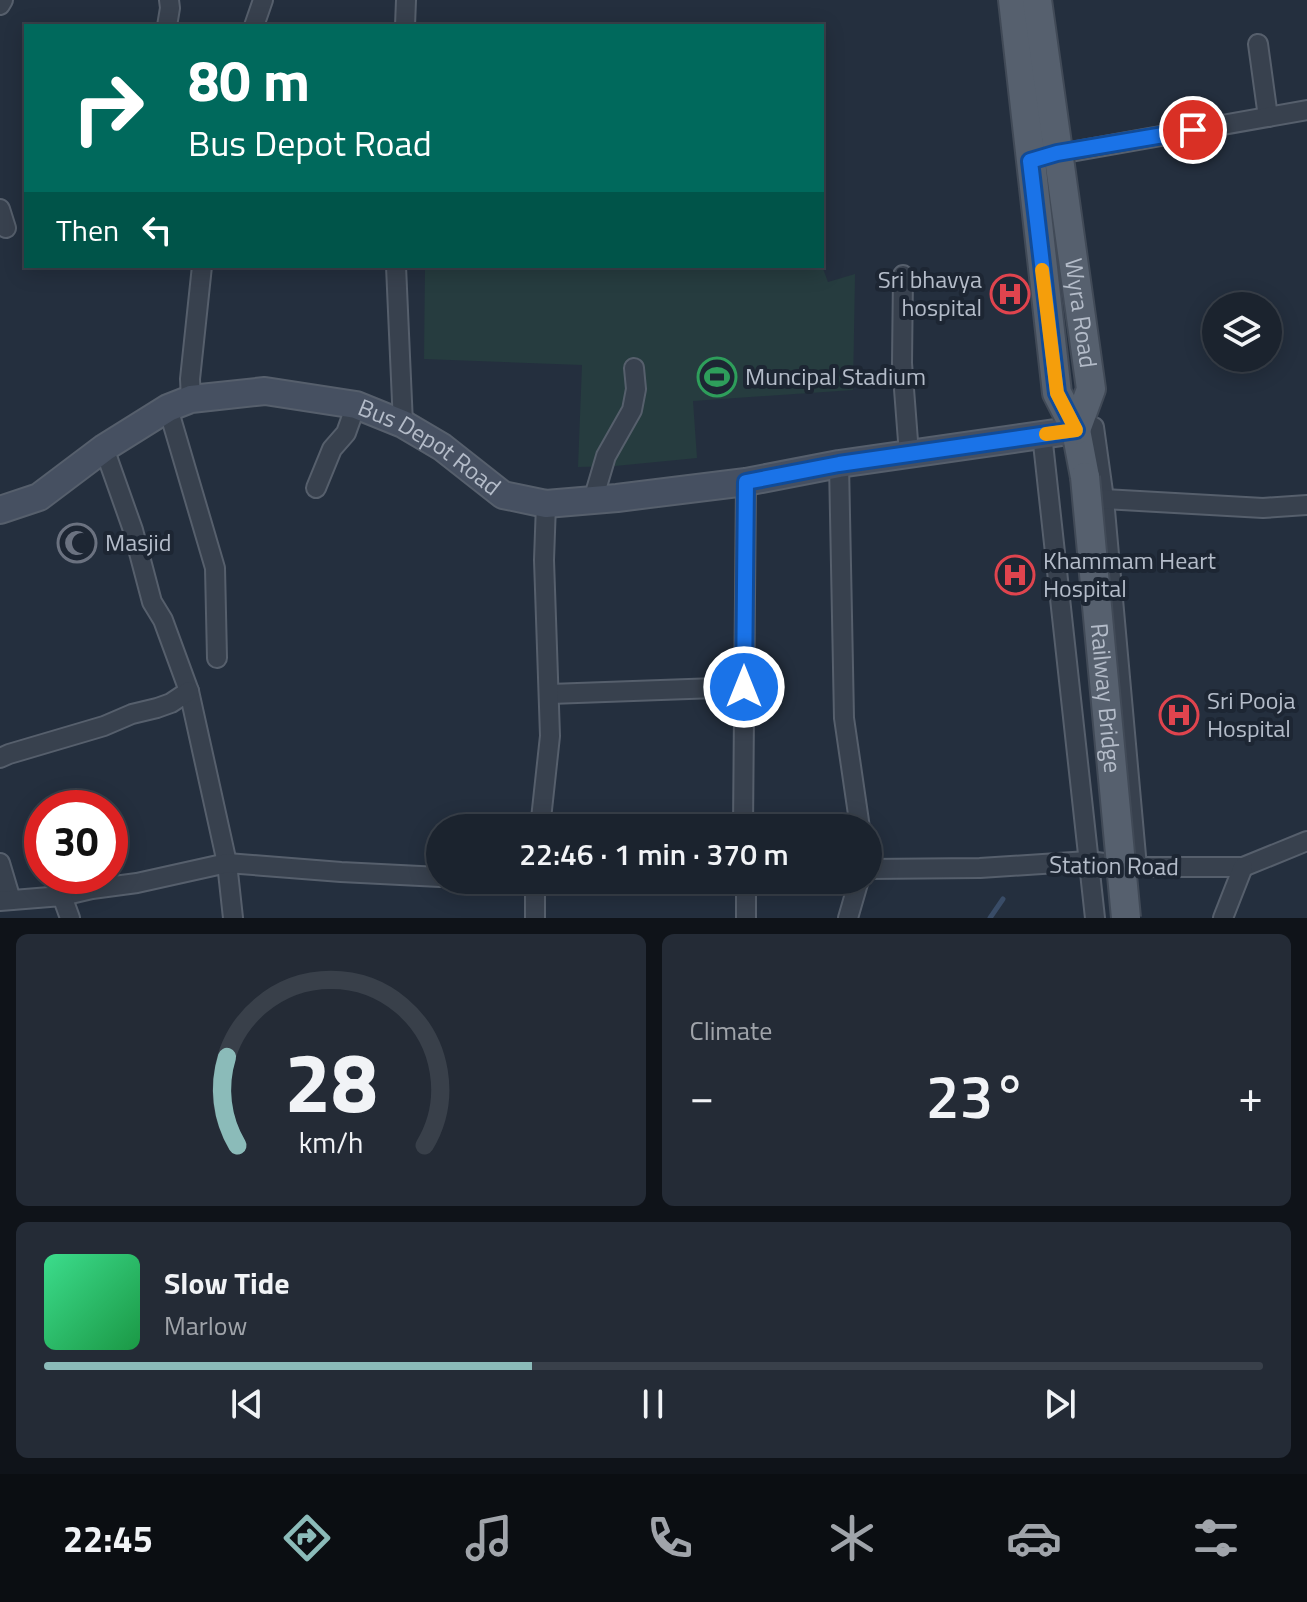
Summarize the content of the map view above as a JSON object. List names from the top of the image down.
{
  "streets": {
    "main road": ["Wyra Road", "Railway Bridge"],
    "street": ["Bus Depot Road", "Station Road"]
  },
  "crossings": [
    ["Wyra Road", "Bus Depot Road"],
    ["Wyra Road", "Railway Bridge"],
    ["Bus Depot Road", "Railway Bridge"]
  ],
  "places": {
    "hospital": ["Sri bhavya hospital", "Khammam Heart Hospital", "Sri Pooja Hospital"],
    "sports": ["Muncipal Stadium"],
    "mosque": ["Masjid"]
  },
  "page": {
    "turn": ["80 m", "Bus Depot Road"],
    "then": "Then",
    "limit": "30",
    "trip": "22:46 · 1 min · 370 m",
    "tile": "Climate",
    "heat": ["−", "23°", "+"],
    "song": ["Slow Tide", "Marlow"],
    "tabs": "22:45",
    "gauge": ["28", "km/h"]
  }
}
